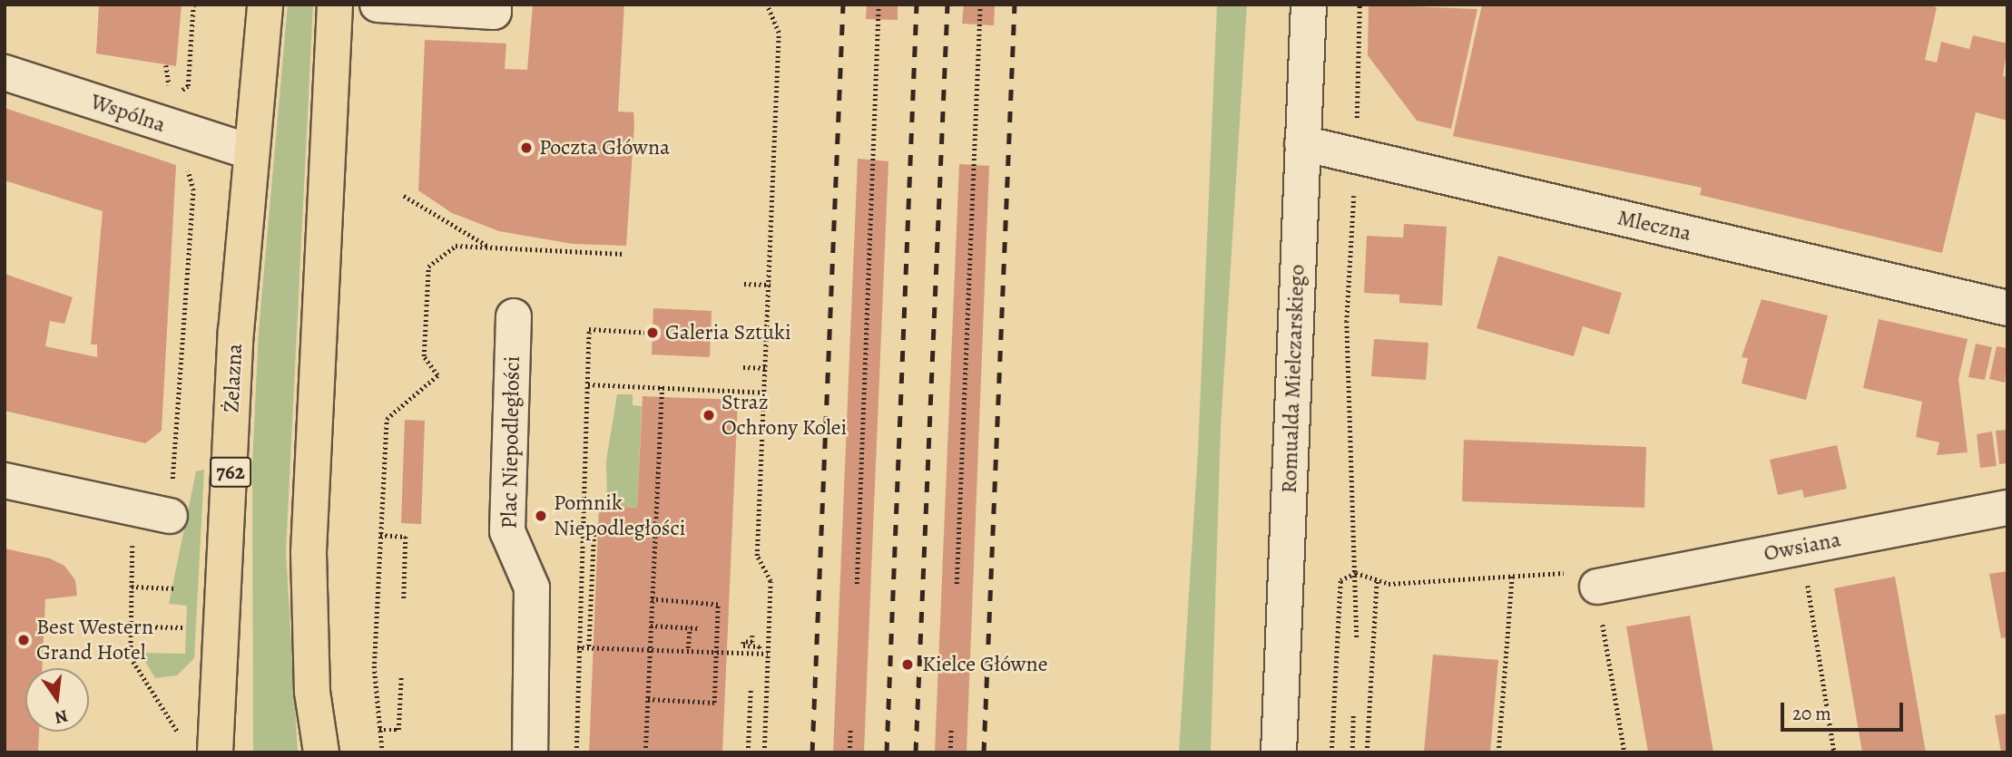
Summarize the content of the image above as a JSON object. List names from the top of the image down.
{
  "streets": {
    "main road": ["Żelazna", "762"],
    "street": [
      "Wspólna",
      "Mleczna",
      "Romualda Mielczarskiego",
      "Plac Niepodległości",
      "Owsiana"
    ]
  },
  "crossings": [
    ["Wspólna", "Żelazna"],
    ["Mleczna", "Romualda Mielczarskiego"]
  ],
  "places": [
    "Poczta Główna",
    "Galeria Sztuki",
    "Straż Ochrony Kolei",
    "Pomnik Niepodległości",
    "Best Western Grand Hotel",
    "Kielce Główne"
  ],
  "scale_bar": "20 m",
  "north": "bottom"
}
